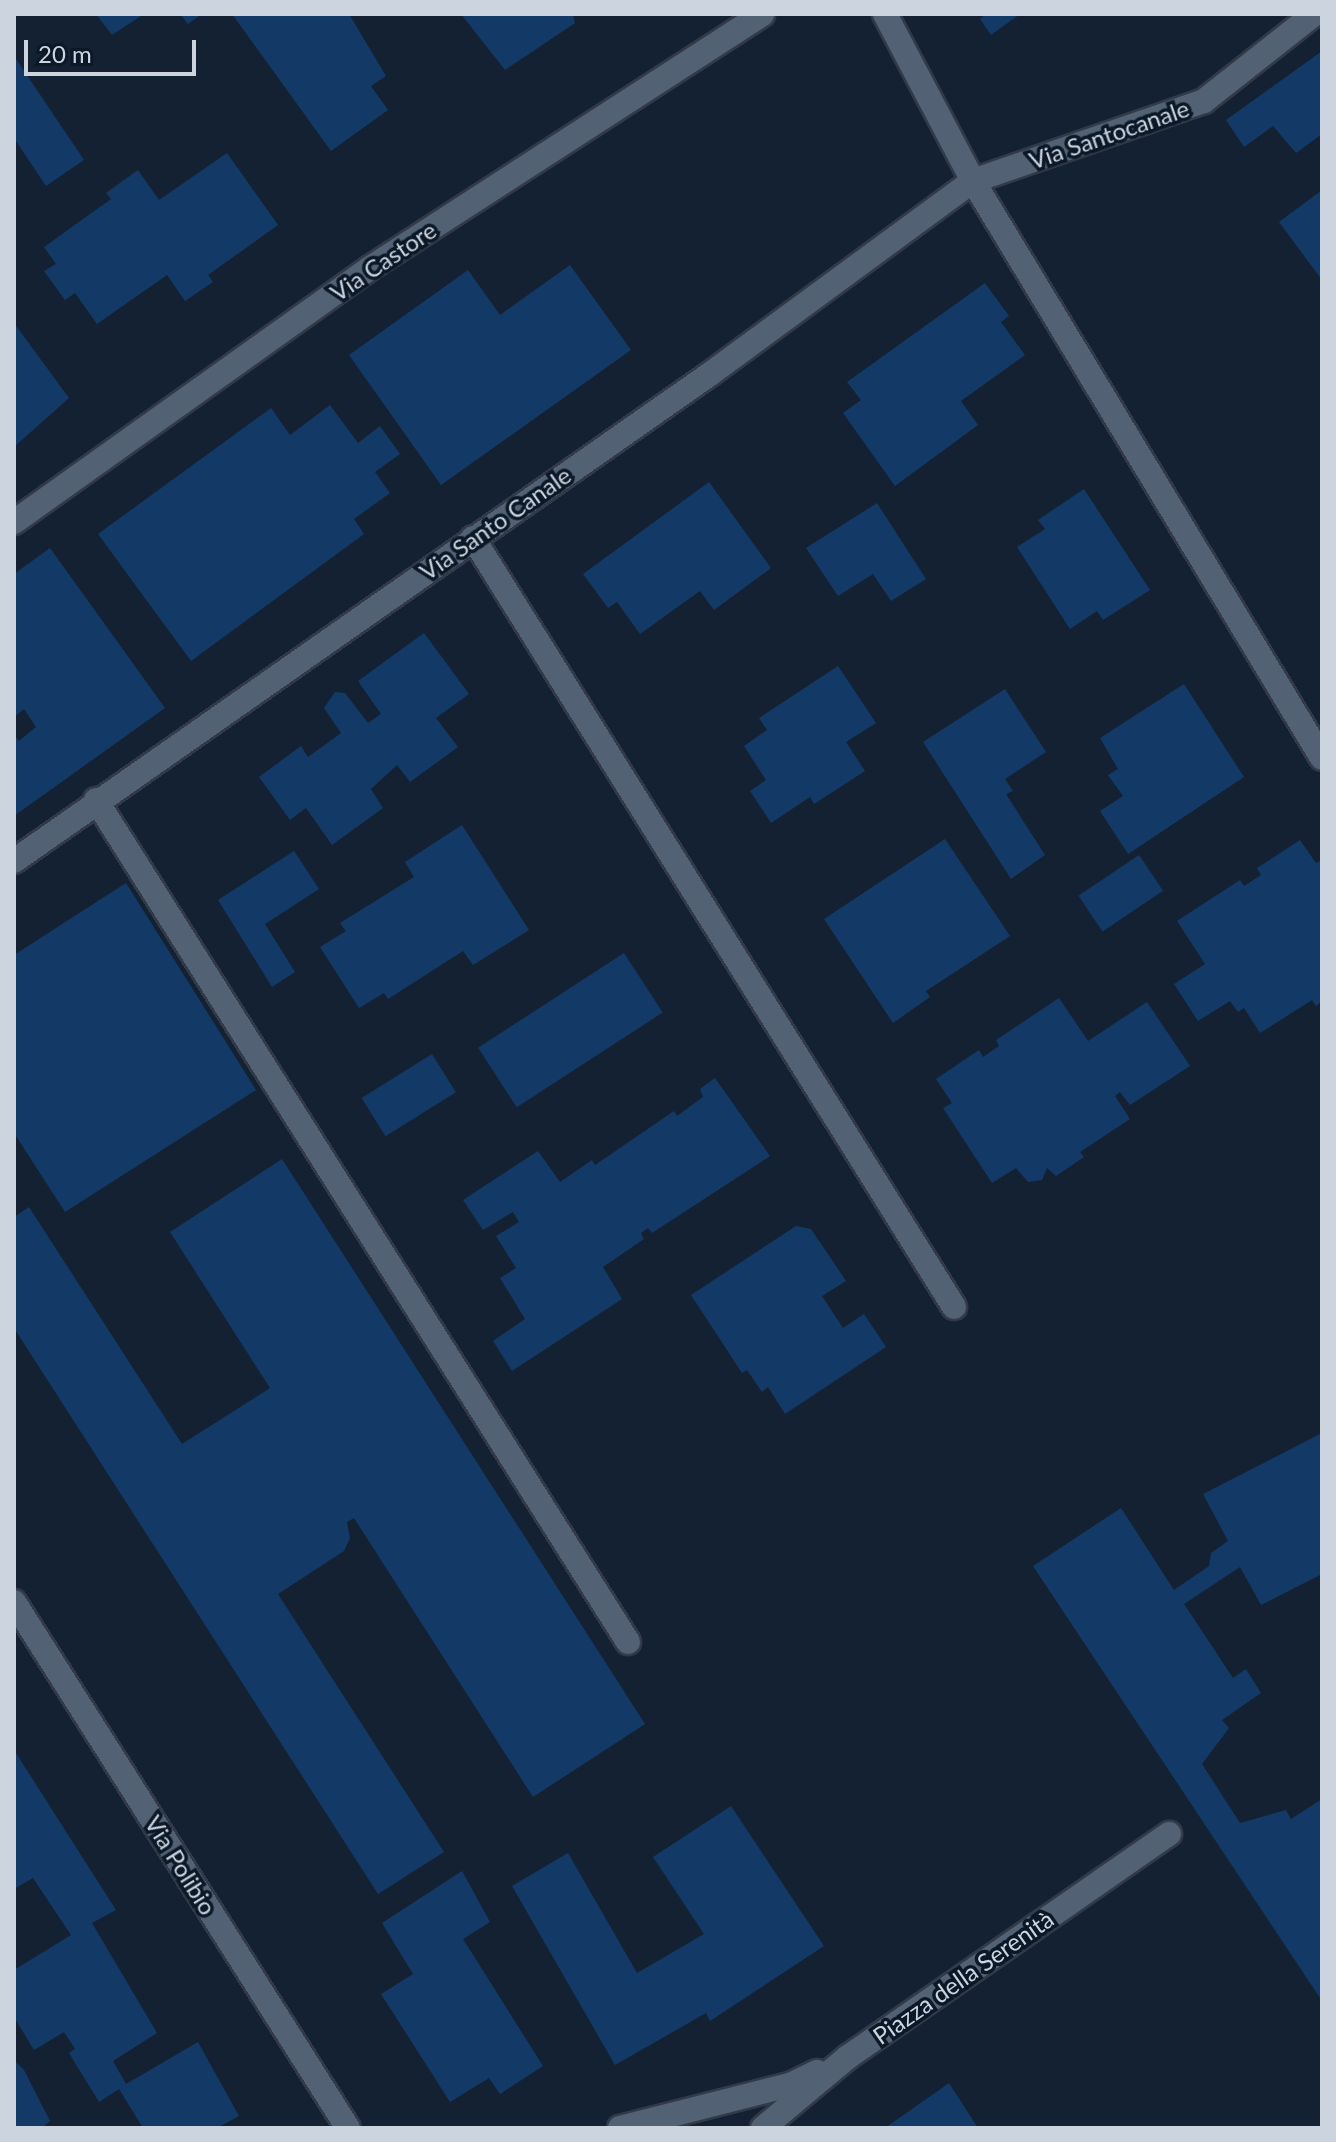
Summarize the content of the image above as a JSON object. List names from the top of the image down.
{
  "streets": {
    "street": [
      "Via Santocanale",
      "Via Castore",
      "Via Santo Canale",
      "Via Polibio",
      "Piazza della Serenità"
    ]
  },
  "crossings": [
    ["Via Santocanale", "Via Santo Canale"]
  ],
  "scale_bar": "20 m"
}
